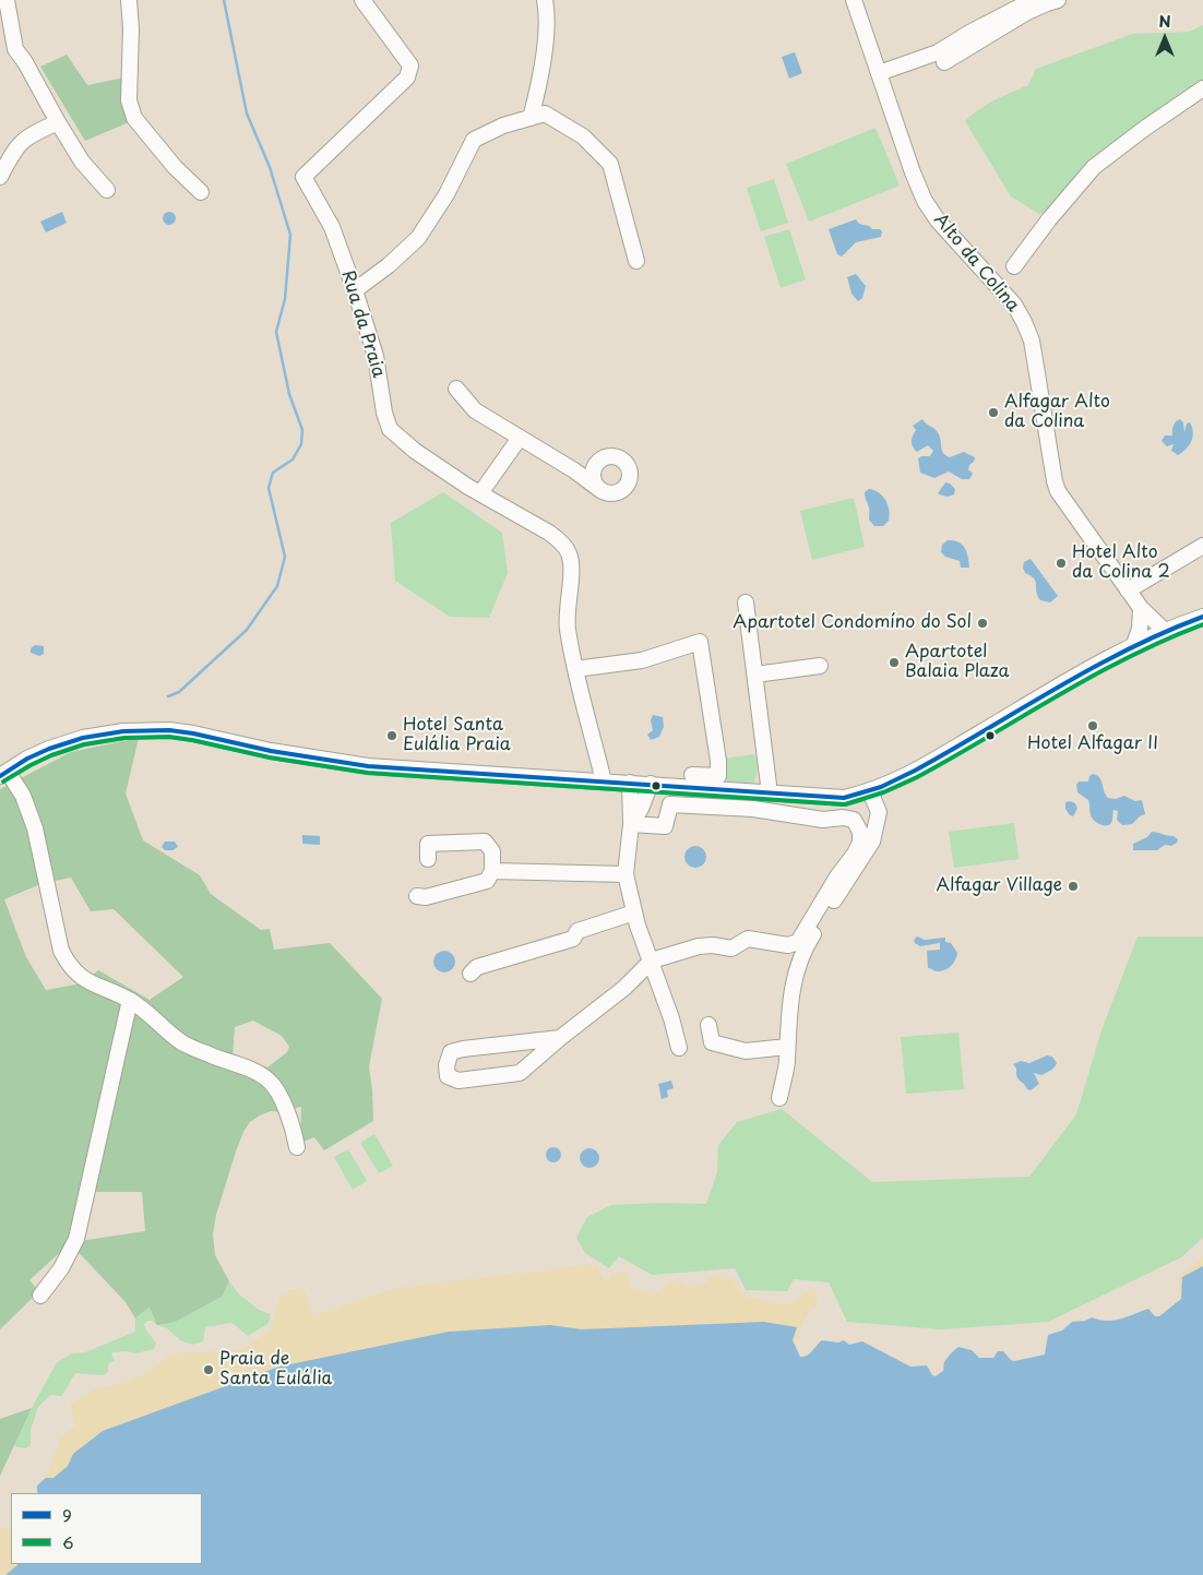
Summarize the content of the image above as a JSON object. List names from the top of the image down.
{
  "streets": {
    "street": ["Alto da Colina", "Rua da Praia"]
  },
  "places": [
    "Alfagar Alto da Colina",
    "Hotel Alto da Colina 2",
    "Apartotel Condomíno do Sol",
    "Apartotel Balaia Plaza",
    "Hotel Alfagar II",
    "Hotel Santa Eulália Praia",
    "Alfagar Village",
    "Praia de Santa Eulália"
  ],
  "lines": ["transit line 9", "transit line 6"],
  "legend": ["9", "6"],
  "north": "top"
}
